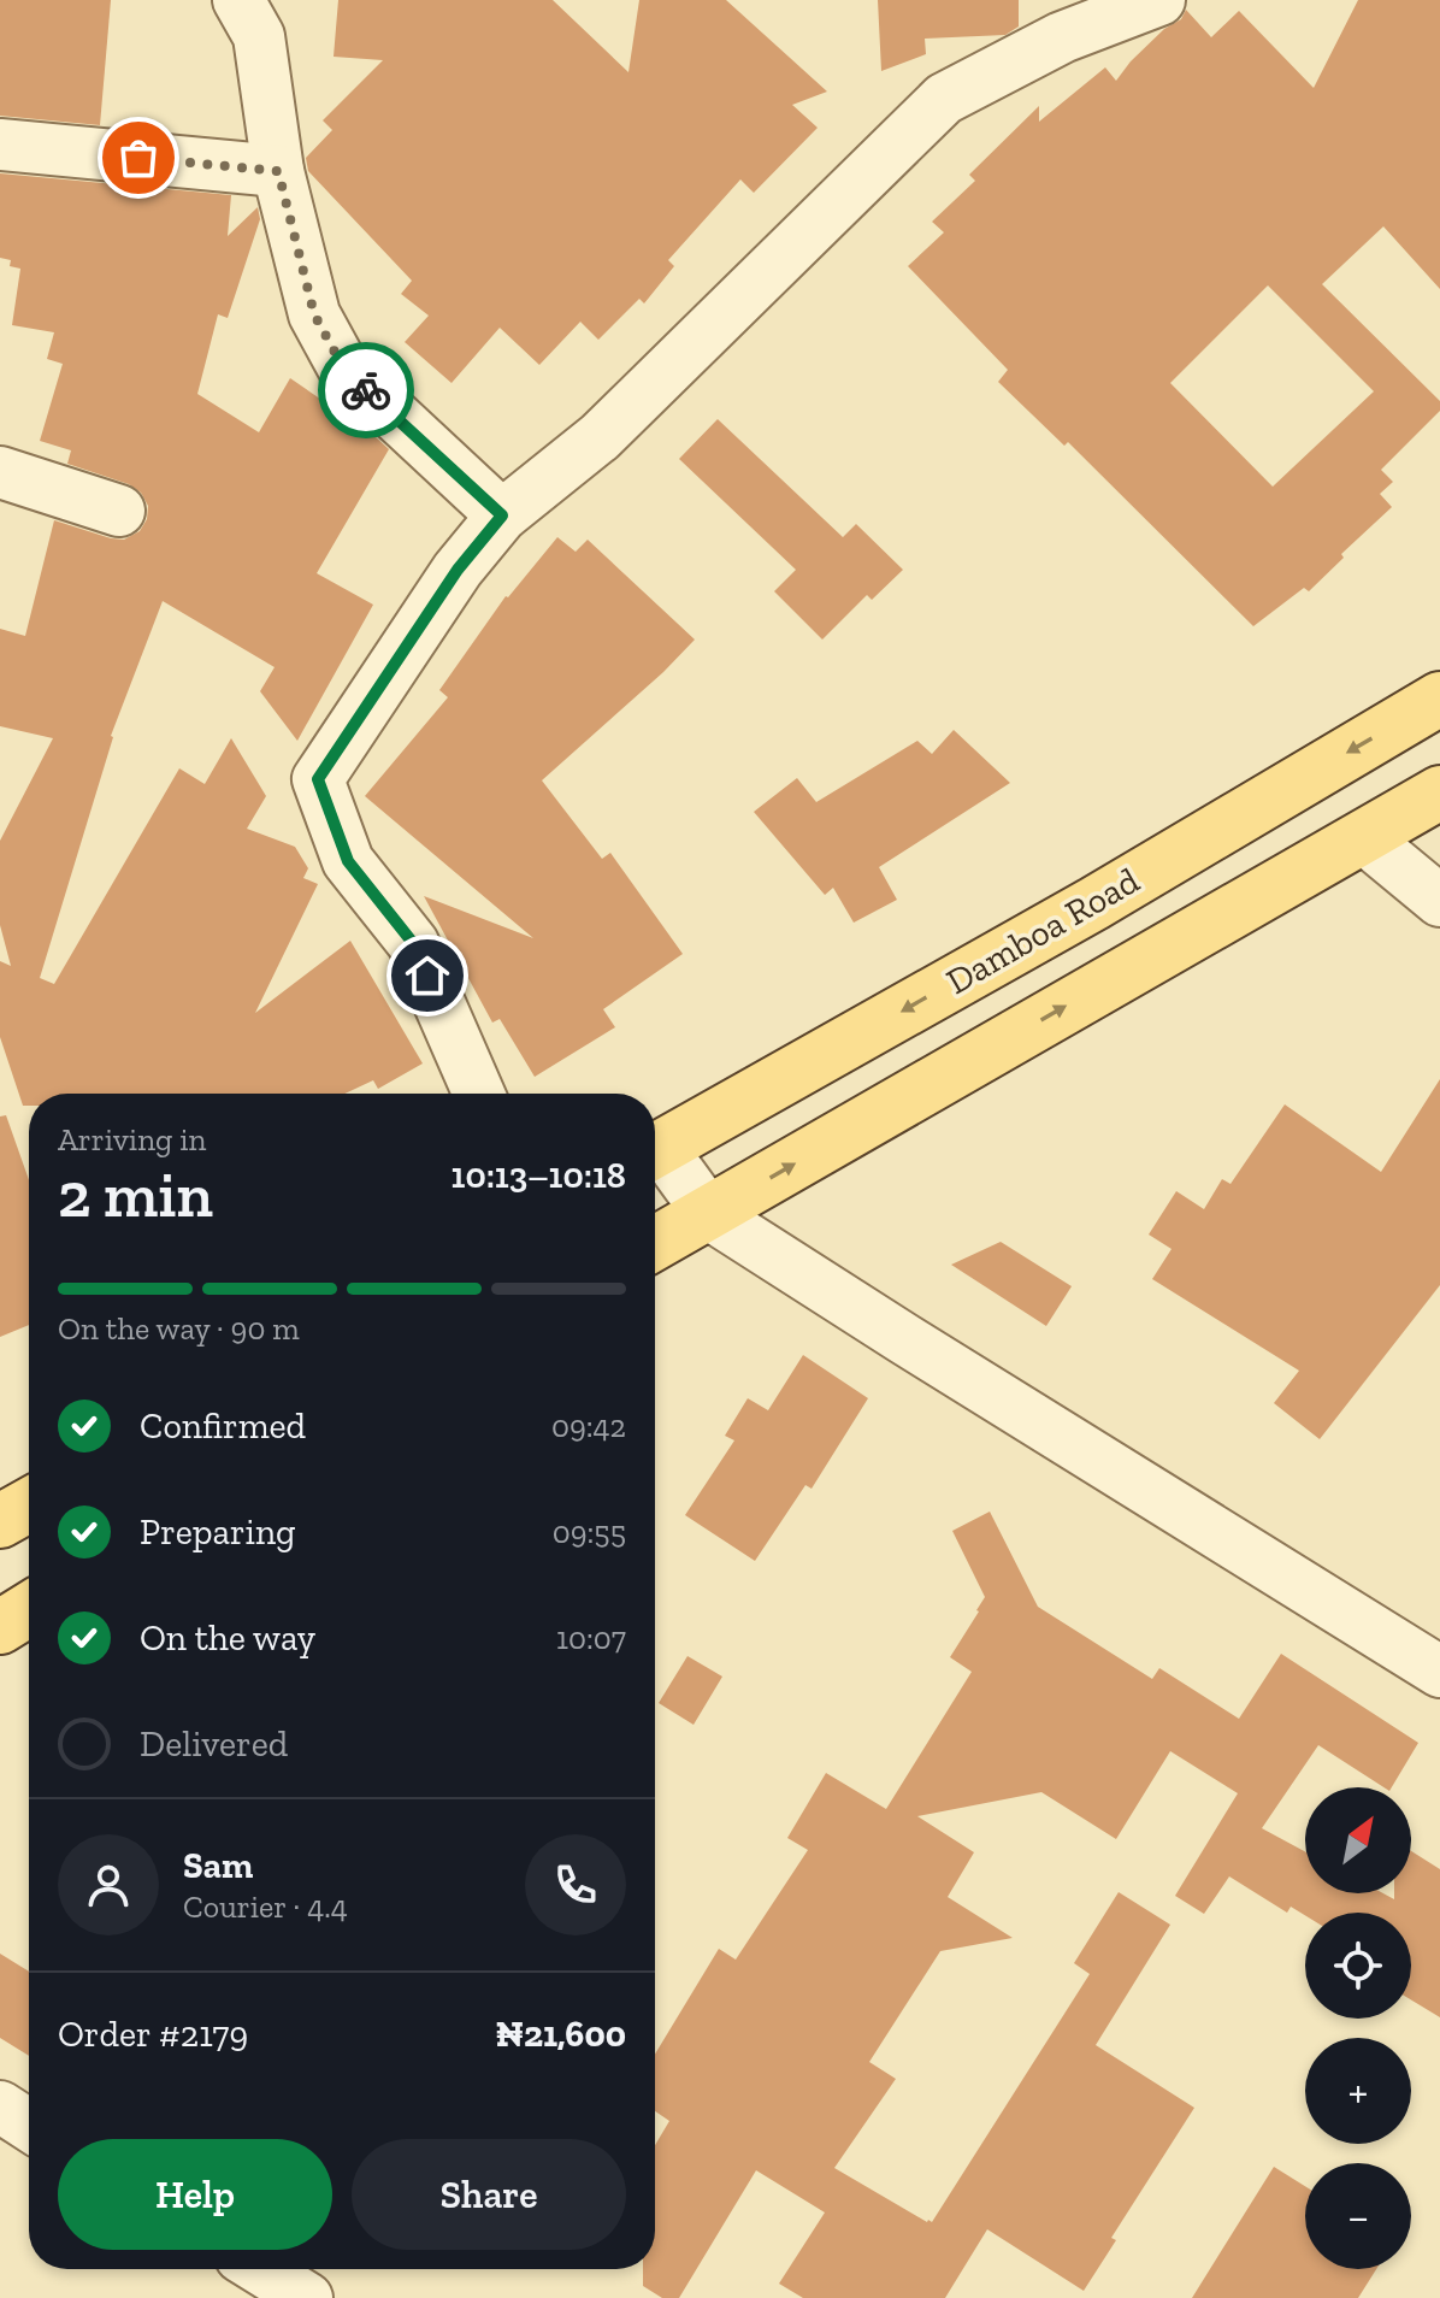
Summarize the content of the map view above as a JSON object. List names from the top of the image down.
{
  "streets": {
    "main road": ["Damboa Road"]
  },
  "north": "top right",
  "page": {
    "heading": ["2 min", "Arriving in", "10:13–10:18"],
    "panel": [
      "Sam",
      "Courier · 4.4",
      "Order #2179",
      "₦21,600"
    ],
    "bar": "On the way · 90 m",
    "list": [
      ["Confirmed", "09:42"],
      ["Preparing", "09:55"],
      ["On the way", "10:07"],
      "Delivered"
    ],
    "map_buttons": ["+", "−"],
    "buttons": ["Help", "Share"]
  }
}
